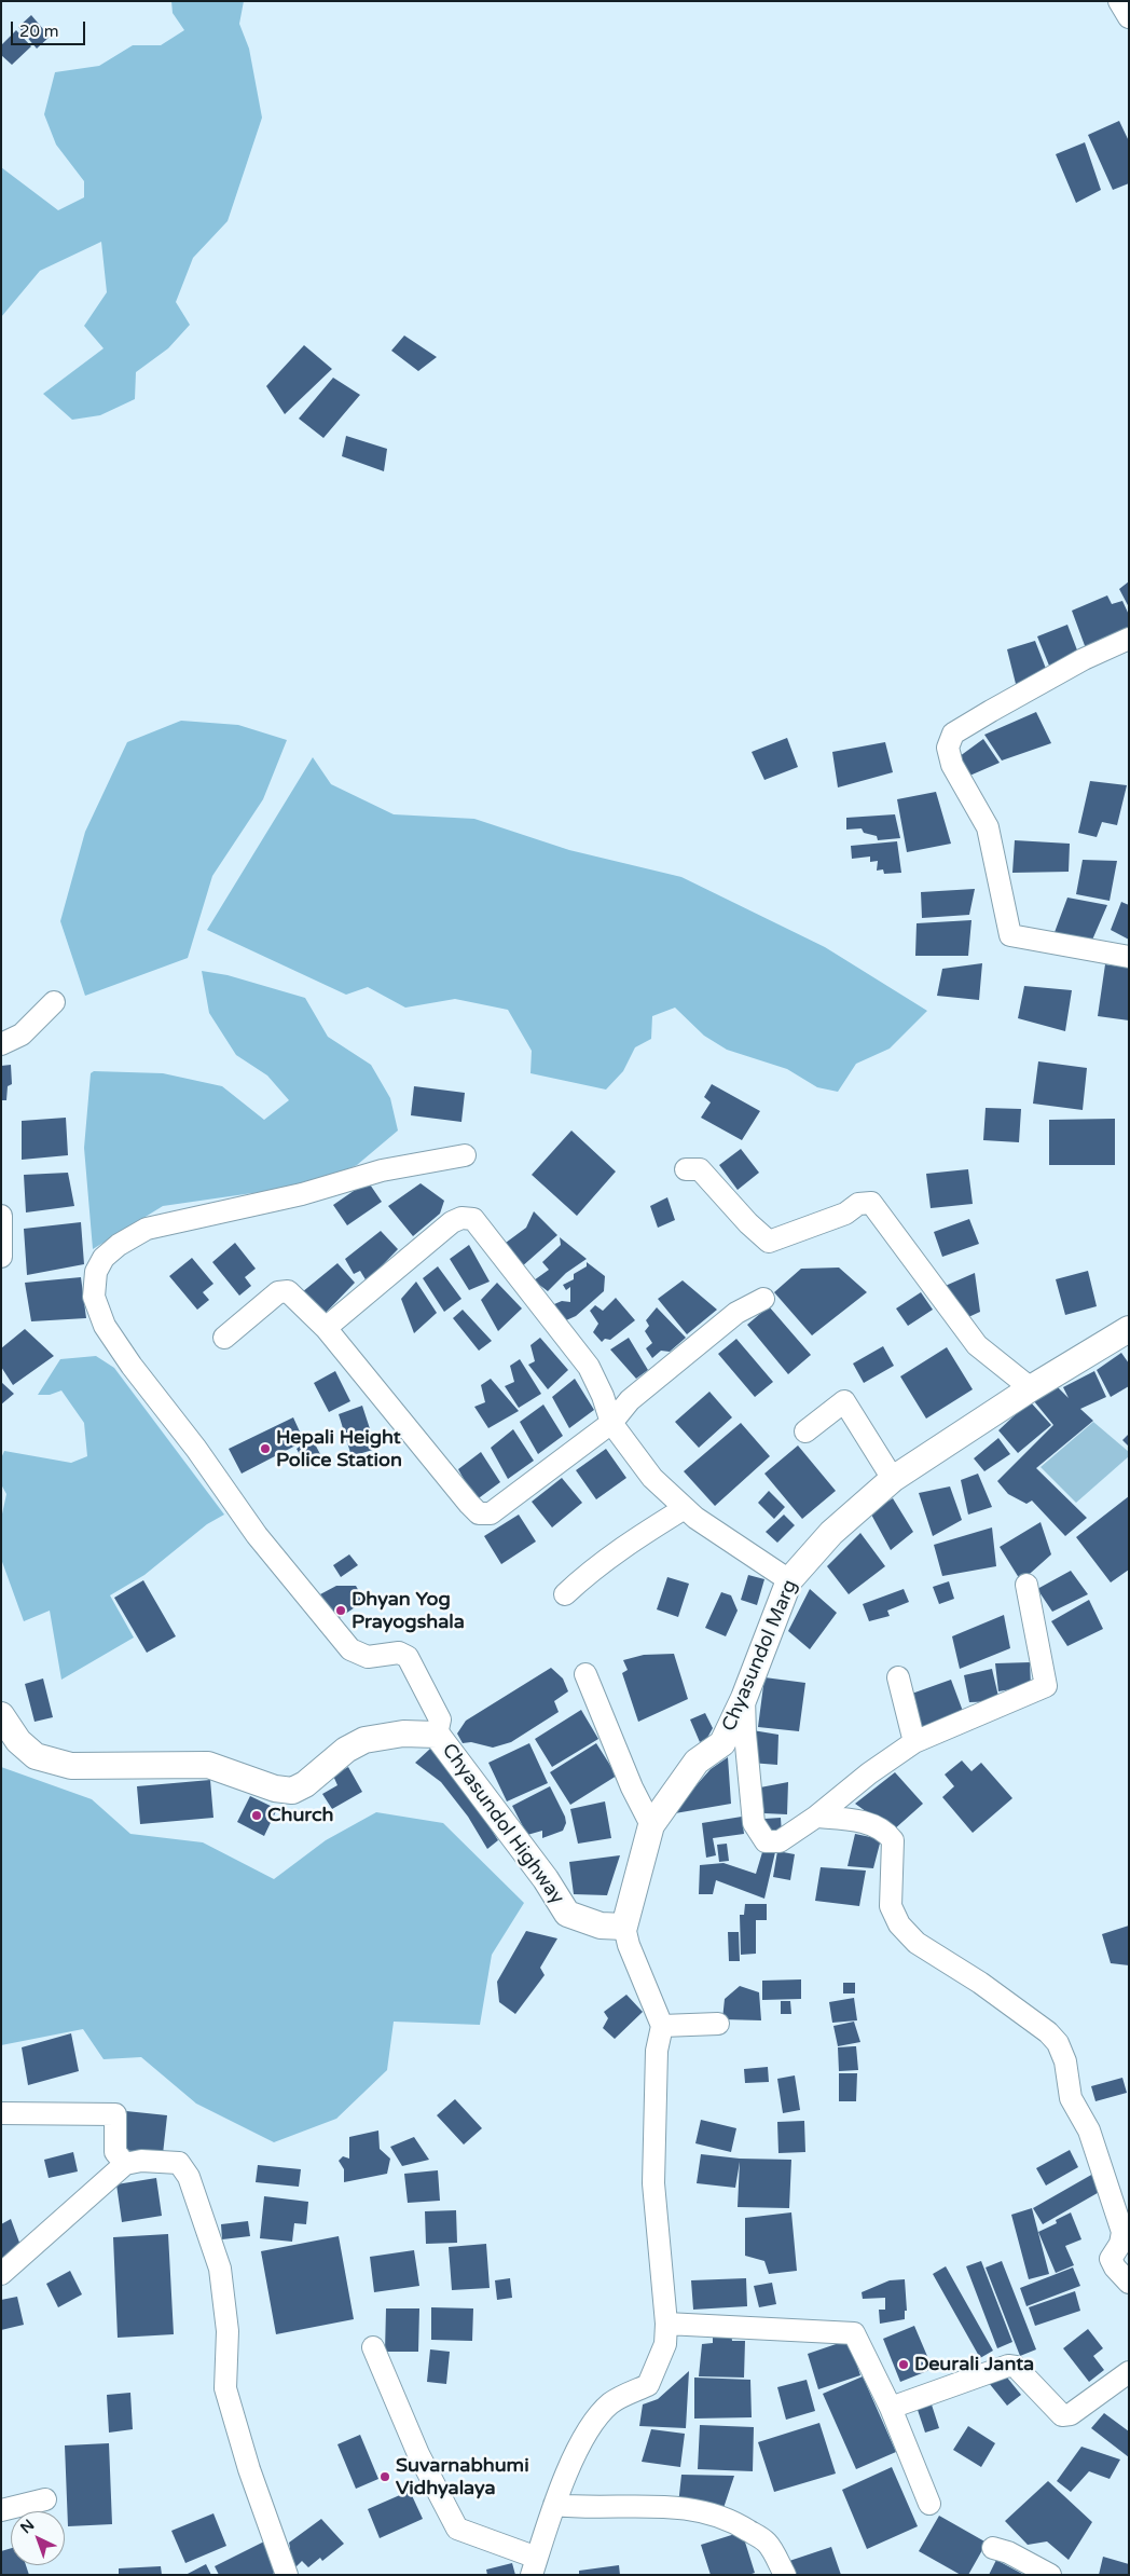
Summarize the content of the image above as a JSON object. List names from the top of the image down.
{
  "streets": {
    "street": ["Chyasundol Marg", "Chyasundol Highway"]
  },
  "crossings": [
    ["Chyasundol Marg", "Chyasundol Highway"]
  ],
  "places": [
    "Hepali Height Police Station",
    "Dhyan Yog Prayogshala",
    "Church",
    "Deurali Janta",
    "Suvarnabhumi Vidhyalaya"
  ],
  "scale_bar": "20 m",
  "north": "top left"
}
